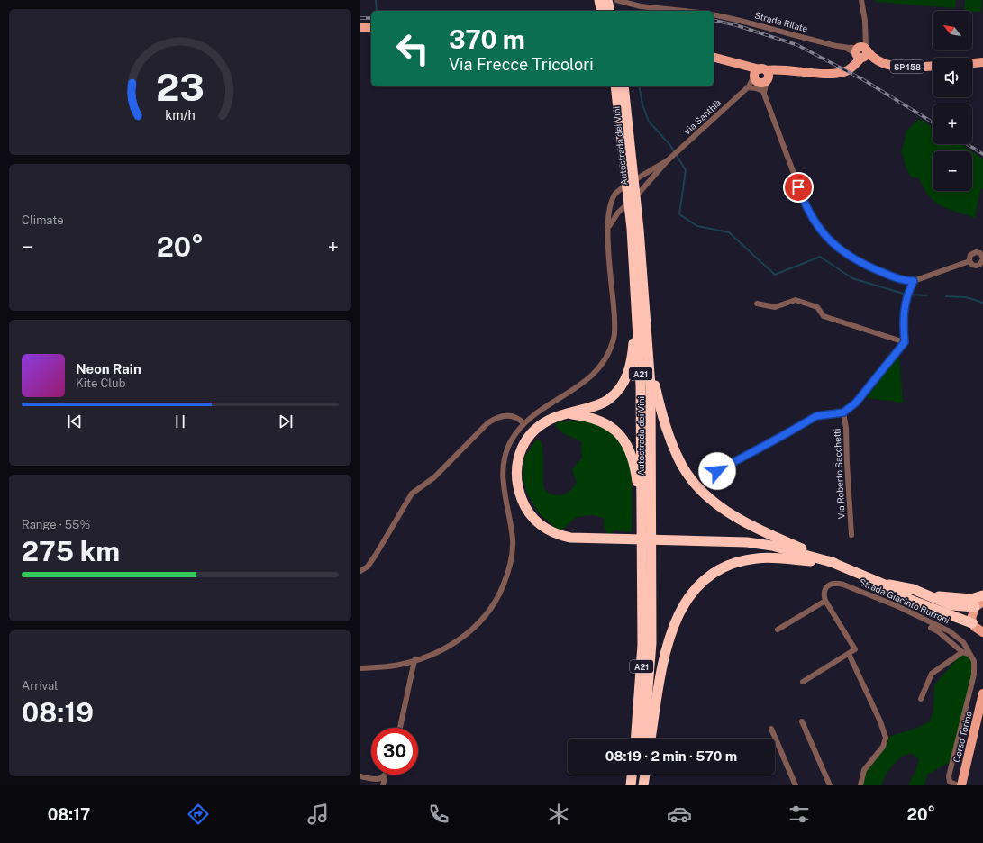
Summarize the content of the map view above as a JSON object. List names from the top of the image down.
{
  "streets": {
    "highway": ["Autostrada dei Vini", "A21"],
    "main road": ["SP458", "Corso Torino"],
    "street": [
      "Strada Rilate",
      "Via Santhià",
      "Via Roberto Sacchetti",
      "Strada Giacinto Burroni"
    ]
  },
  "crossings": [
    ["Strada Rilate", "SP458"]
  ],
  "north": "top left",
  "page": {
    "map_buttons": ["+", "−"],
    "turn": ["370 m", "Via Frecce Tricolori"],
    "tile": [
      "Climate",
      ["Range · 55%", "275 km"],
      ["Arrival", "08:19"]
    ],
    "heat": ["−", "20°", "+"],
    "song": ["Neon Rain", "Kite Club"],
    "limit": "30",
    "trip": "08:19 · 2 min · 570 m",
    "tabs": ["08:17", "20°"],
    "gauge": ["23", "km/h"]
  }
}
